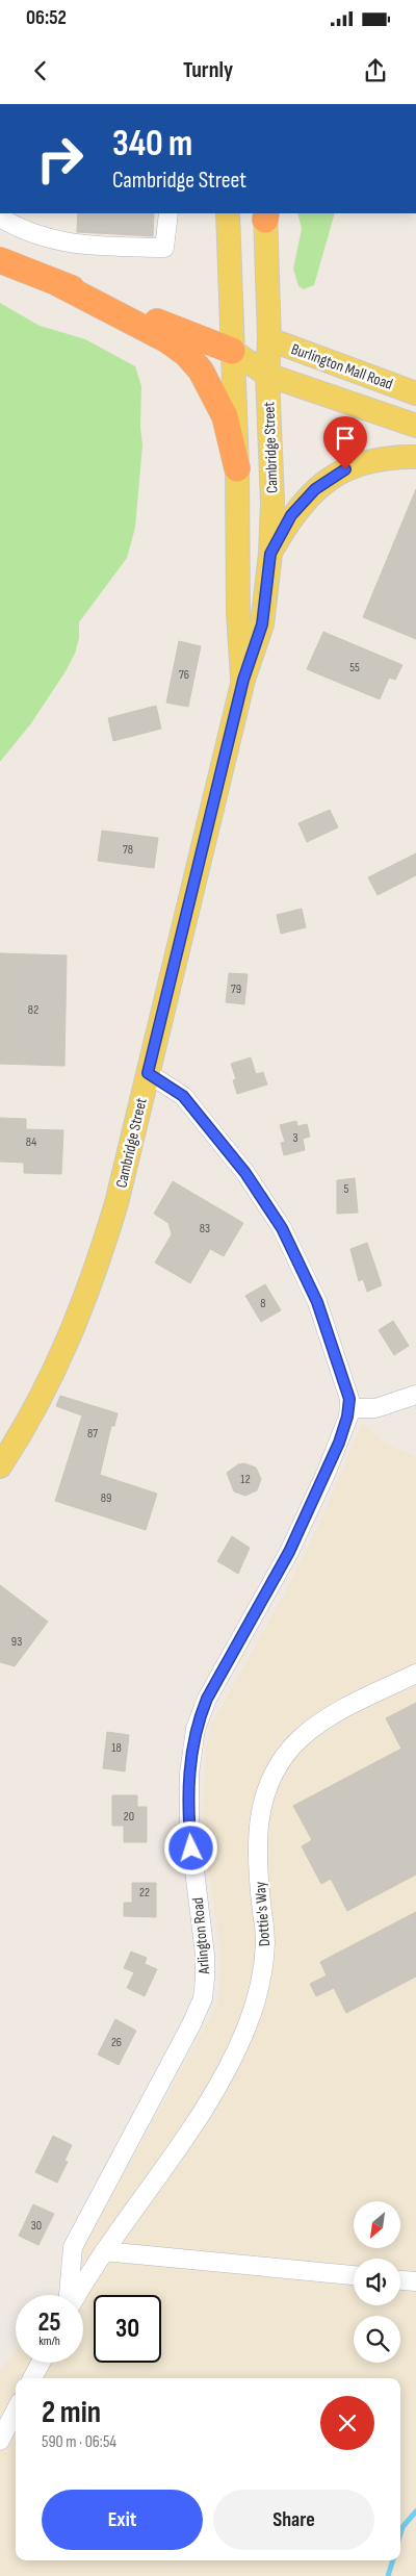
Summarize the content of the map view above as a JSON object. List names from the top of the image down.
{
  "streets": {
    "main road": ["Burlington Mall Road", "Cambridge Street"],
    "street": ["Dottie's Way", "Arlington Road"]
  },
  "crossings": [
    ["Burlington Mall Road", "Cambridge Street"],
    ["Cambridge Street", "Arlington Road"]
  ],
  "house_numbers": [
    "55",
    "76",
    "78",
    "79",
    "82",
    "3",
    "84",
    "5",
    "83",
    "8",
    "87",
    "12",
    "89",
    "93",
    "18",
    "20",
    "22",
    "26",
    "30"
  ],
  "north": "bottom left",
  "page": {
    "status": "06:52",
    "header": "Turnly",
    "turn": ["340 m", "Cambridge Street"],
    "speed": "25 km/h",
    "limit": "30",
    "heading": ["2 min", "590 m · 06:54"],
    "buttons": ["Exit", "Share"]
  }
}
